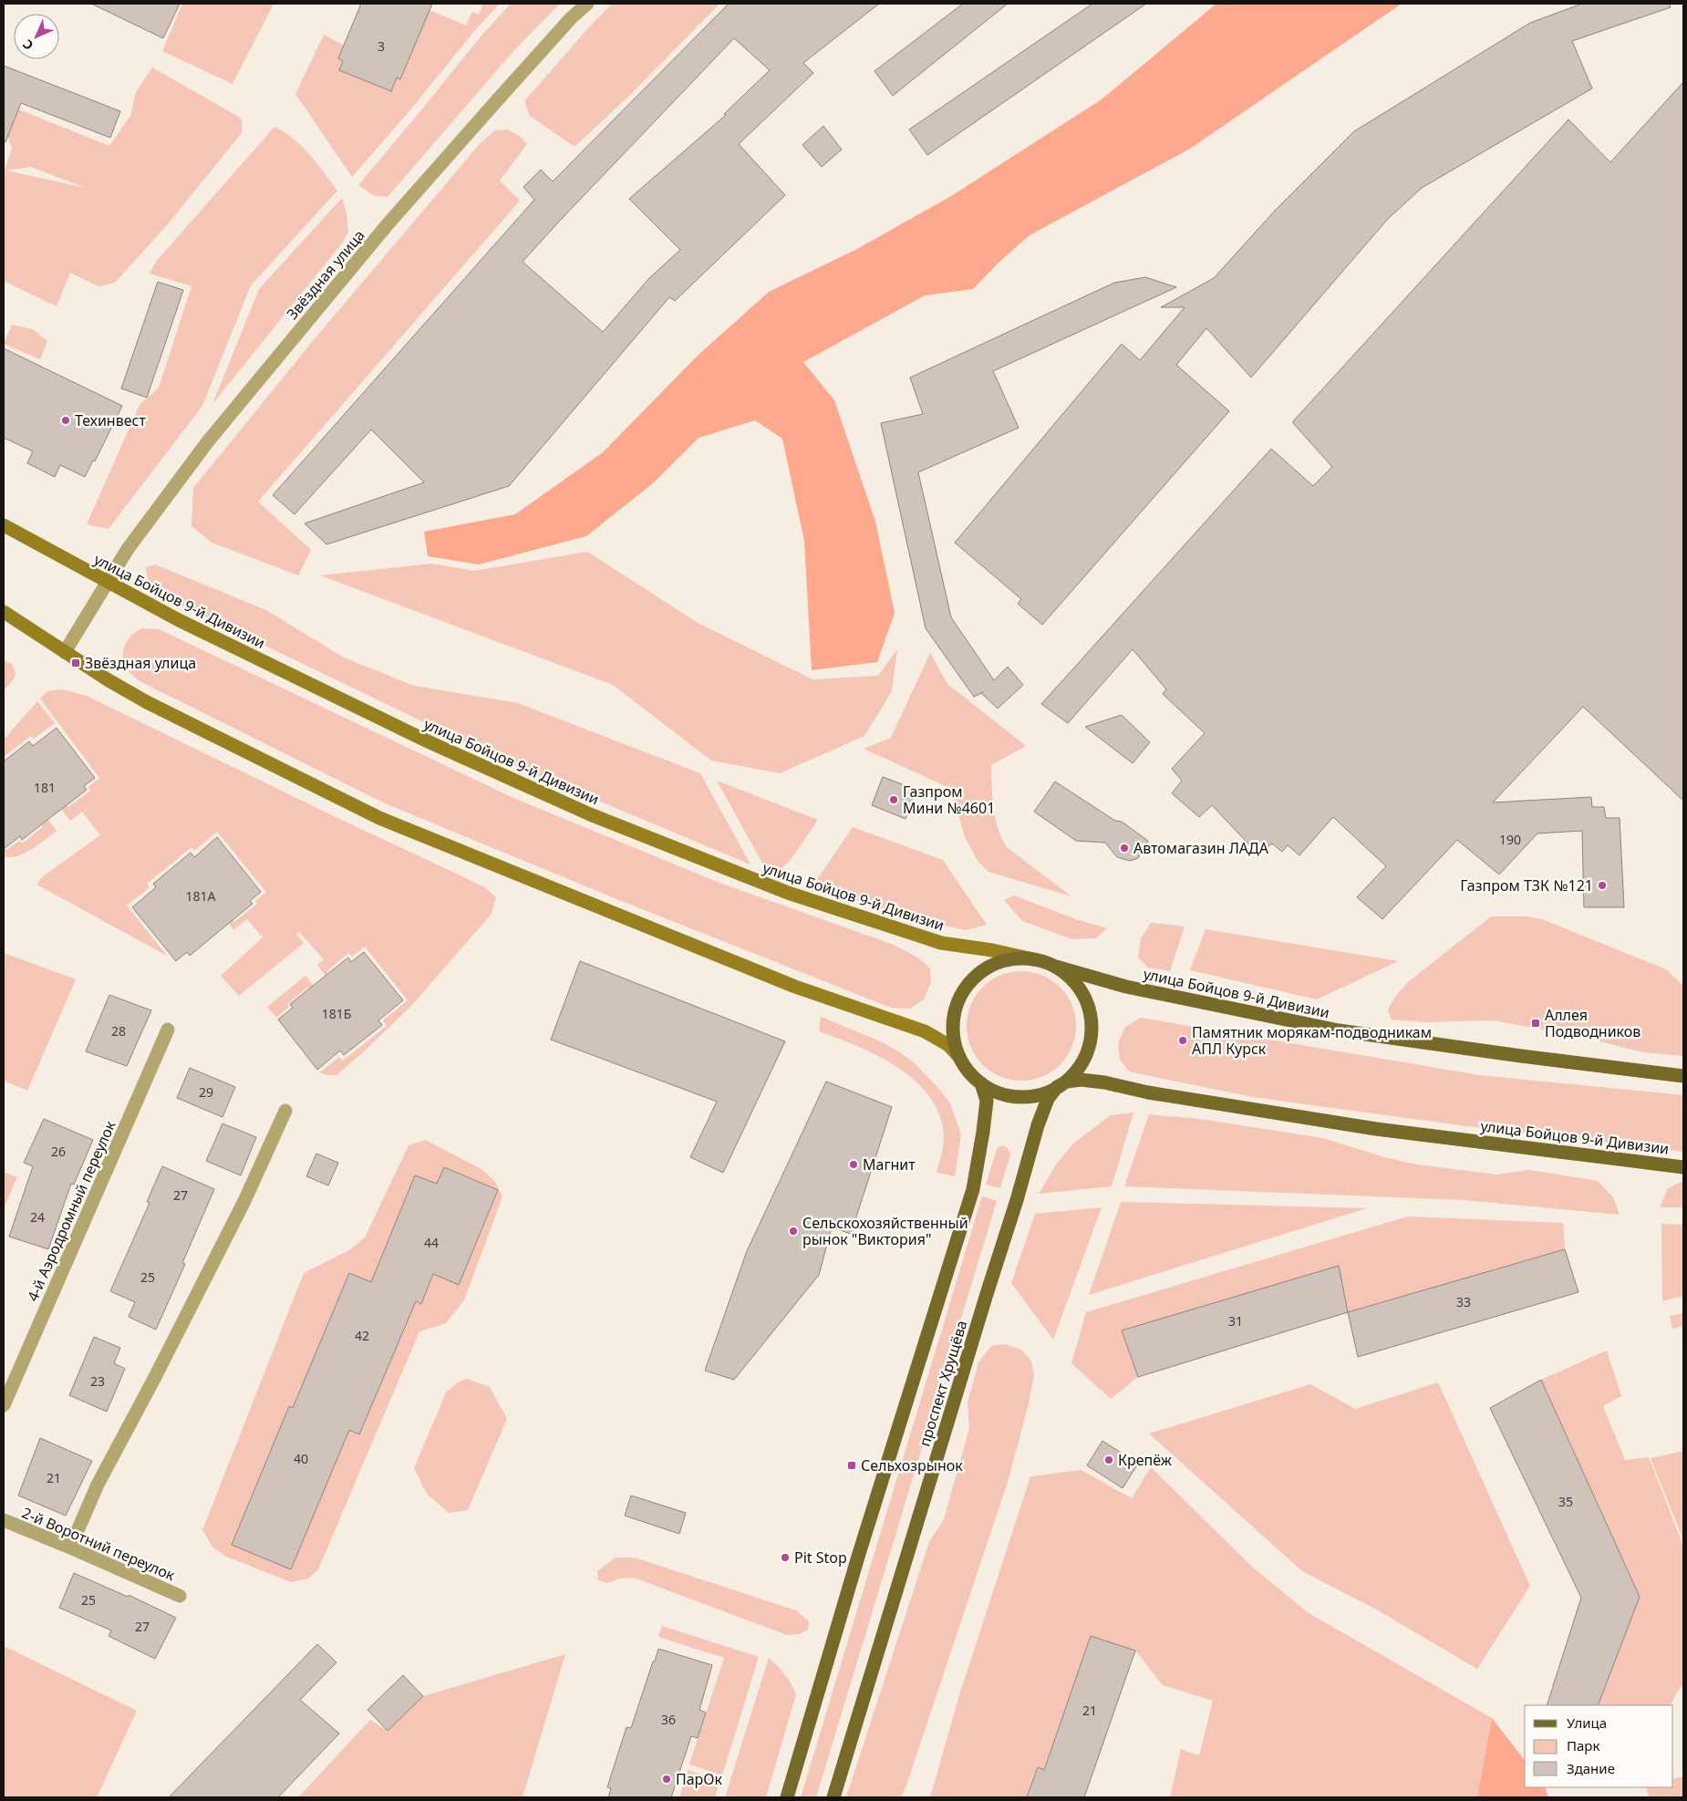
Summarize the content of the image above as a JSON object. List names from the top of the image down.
{
  "streets": {
    "main road": ["улица Бойцов 9-й Дивизии", "проспект Хрущёва"],
    "street": ["Звёздная улица", "4-й Аэродромный переулок", "2-й Воротний переулок"]
  },
  "crossings": [
    ["Звёздная улица", "улица Бойцов 9-й Дивизии"],
    ["улица Бойцов 9-й Дивизии", "проспект Хрущёва"]
  ],
  "places": {
    "other": [
      "Техинвест",
      "Газпром Мини №4601",
      "Автомагазин ЛАДА",
      "Газпром ТЗК №121",
      "Памятник морякам-подводникам АПЛ Курск",
      "Магнит",
      "Сельскохозяйственный рынок \"Виктория\"",
      "Крепёж",
      "Pit Stop",
      "ПарОк"
    ],
    "transit": ["Звёздная улица", "Аллея Подводников", "Сельхозрынок"]
  },
  "house_numbers": [
    "3",
    "181",
    "190",
    "181А",
    "181Б",
    "28",
    "29",
    "26",
    "27",
    "24",
    "44",
    "25",
    "33",
    "31",
    "42",
    "23",
    "40",
    "21",
    "35",
    "25",
    "27",
    "21",
    "36"
  ],
  "legend": ["Улица", "Парк", "Здание"],
  "north": "bottom left"
}
